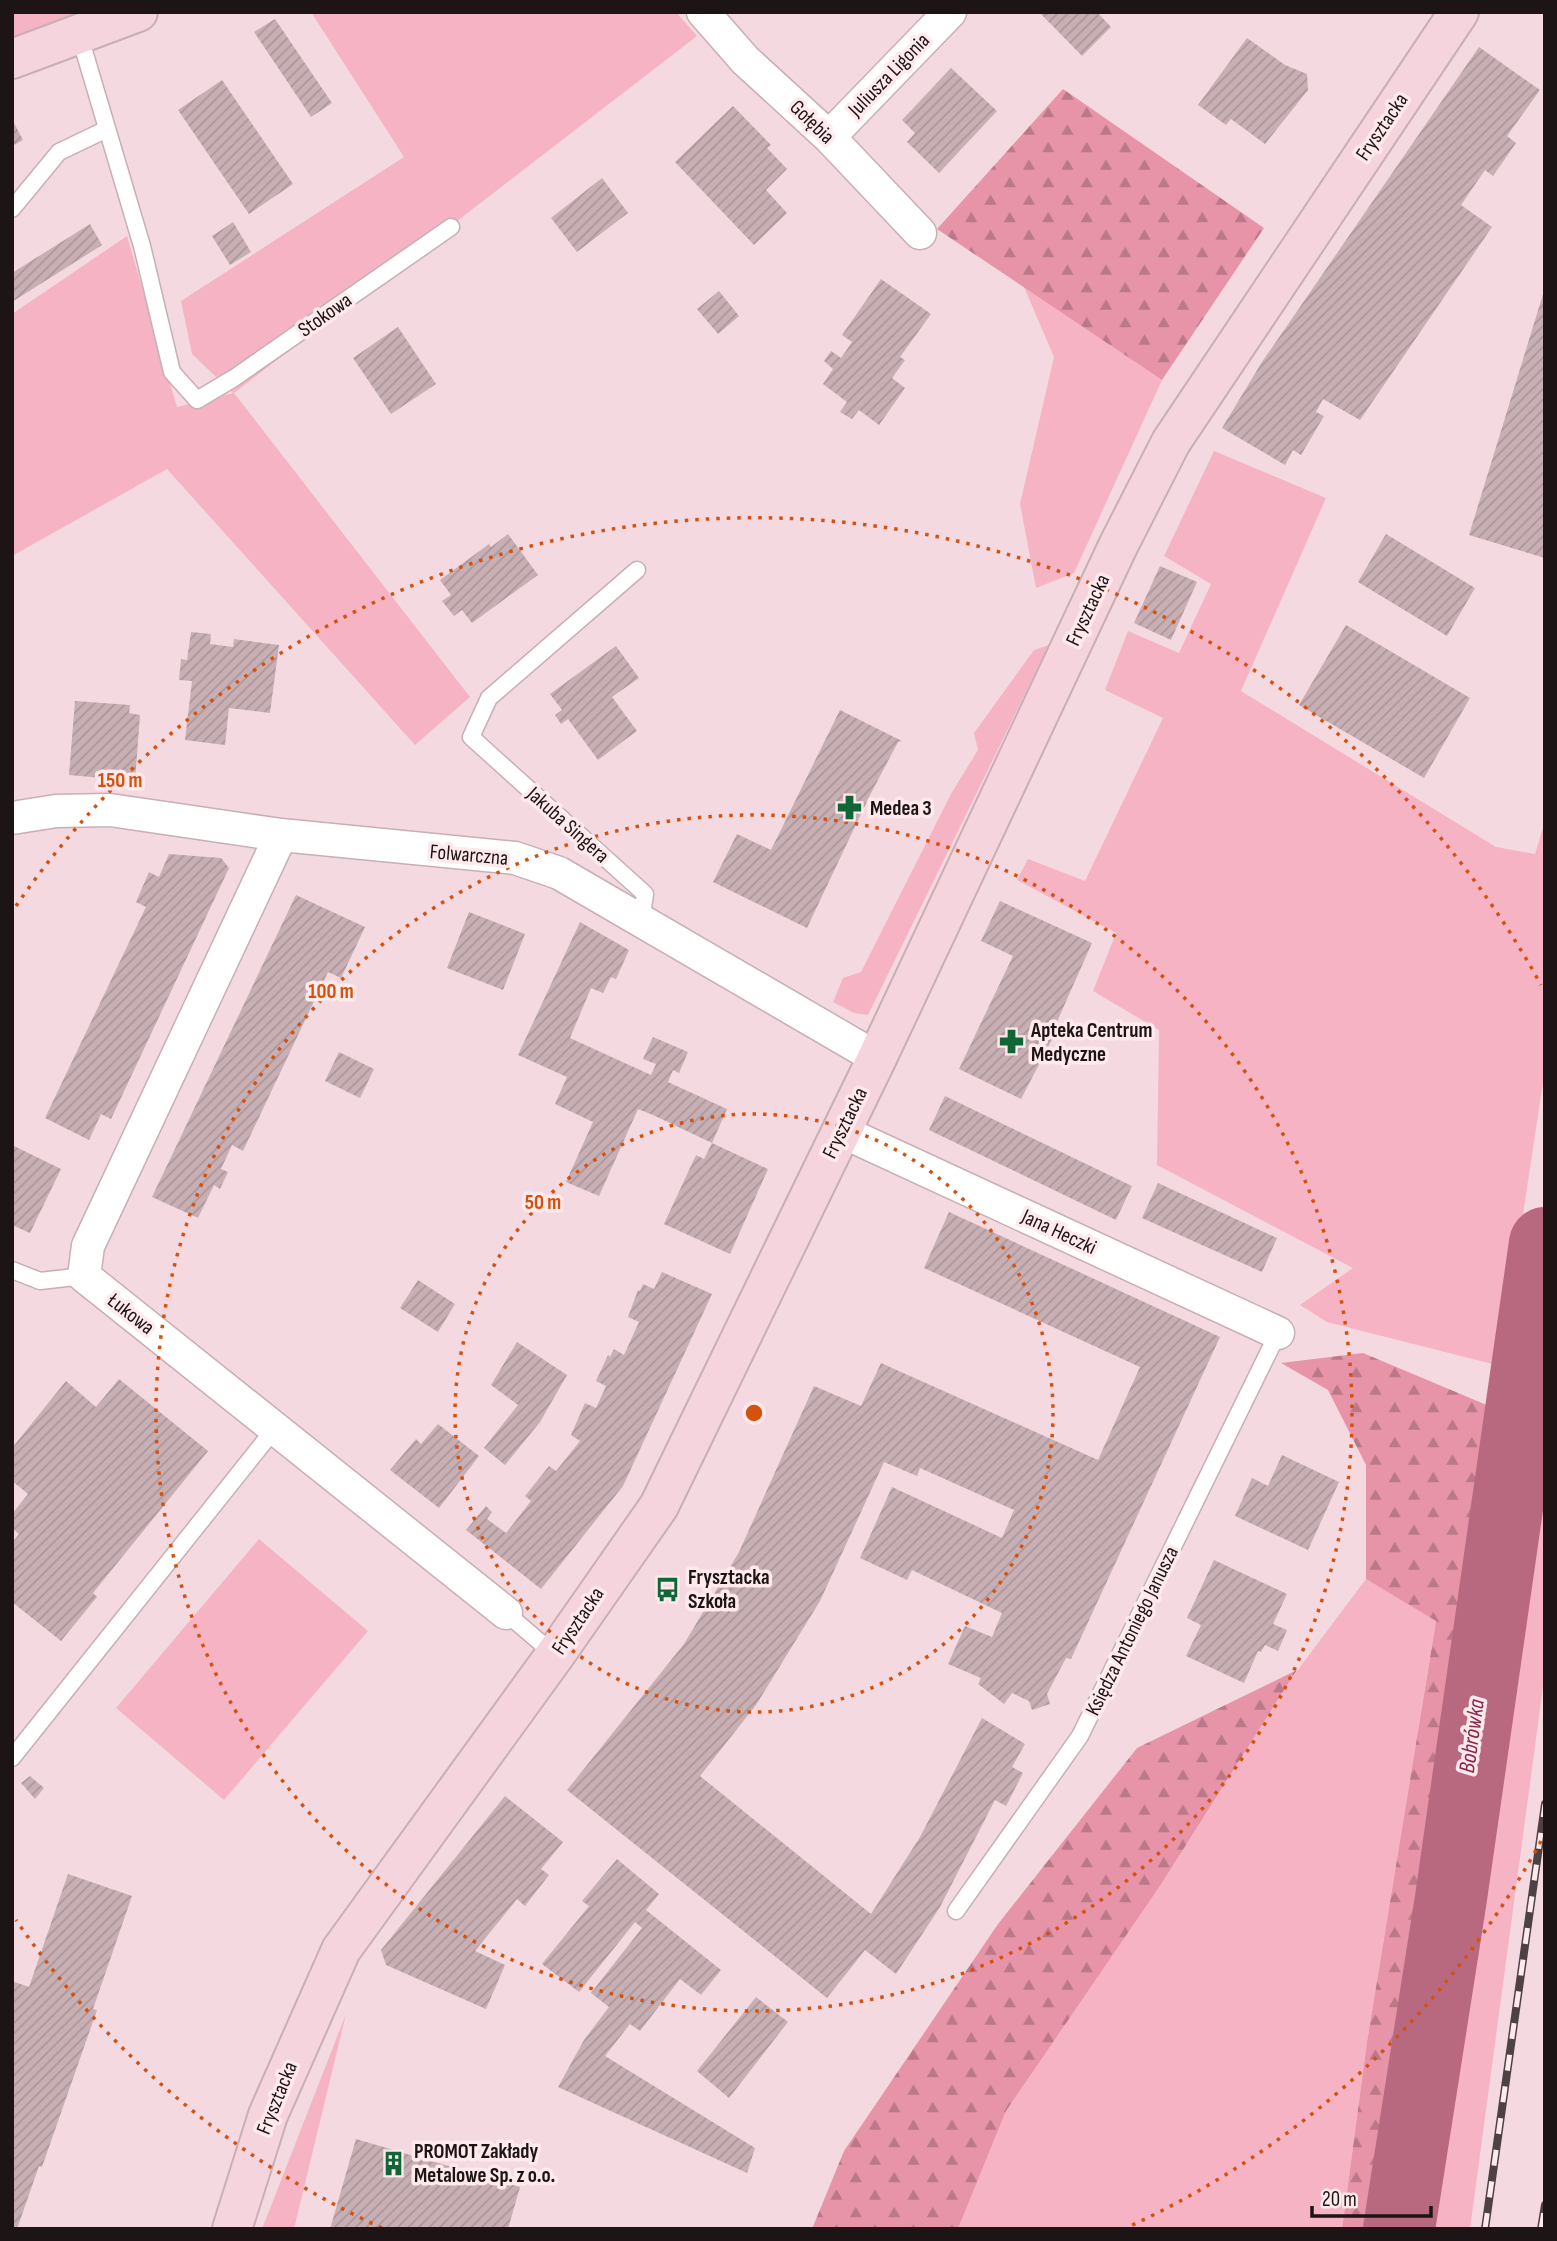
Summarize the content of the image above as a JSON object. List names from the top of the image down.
{
  "streets": {
    "street": [
      "Juliusza Ligonia",
      "Gołębia",
      "Frysztacka",
      "Folwarczna",
      "Jana Heczki",
      "Łukowa"
    ],
    "lane": ["Stokowa", "Jakuba Singera", "Księdza Antoniego Janusza"]
  },
  "crossings": [
    ["Juliusza Ligonia", "Gołębia"],
    ["Frysztacka", "Folwarczna"],
    ["Frysztacka", "Jana Heczki"],
    ["Frysztacka", "Łukowa"],
    ["Jakuba Singera", "Folwarczna"],
    ["Jana Heczki", "Księdza Antoniego Janusza"]
  ],
  "water": ["Bobrówka"],
  "places": {
    "pharmacy": ["Medea 3", "Apteka Centrum Medyczne"],
    "bus stop": ["Frysztacka Szkoła"],
    "building": ["PROMOT Zakłady Metalowe Sp. z o.o."]
  },
  "scale_bar": "20 m",
  "rings": ["150 m", "100 m", "50 m"]
}
